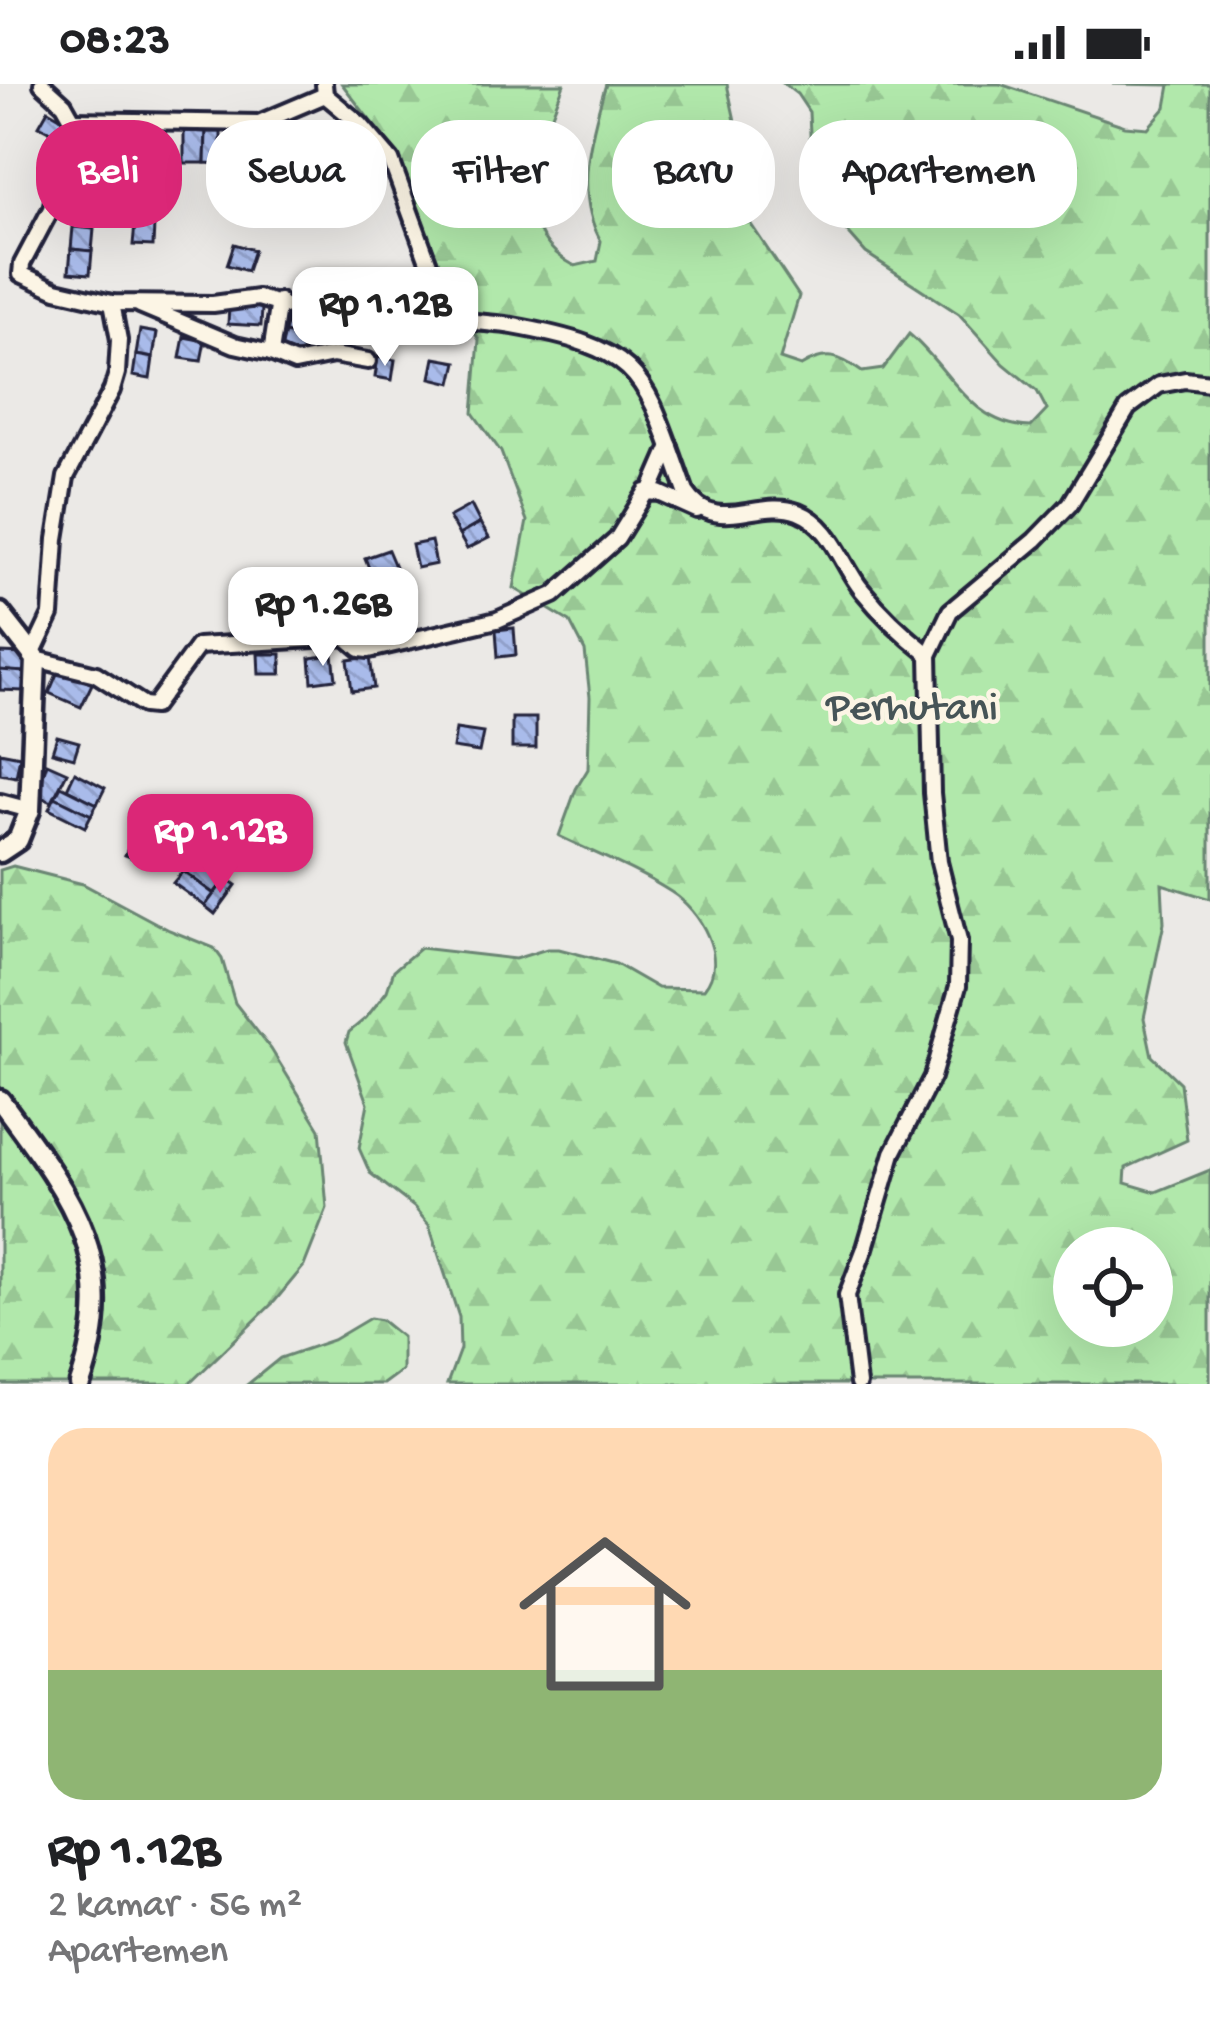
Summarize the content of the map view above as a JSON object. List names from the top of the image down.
{
  "parks": ["Perhutani"],
  "page": {
    "status": "08:23",
    "chip": [
      "Beli",
      "Sewa",
      "Filter",
      "Baru",
      "Apartemen"
    ],
    "price": ["Rp 1.12B", "Rp 1.26B", "Rp 1.12B"],
    "list": [
      {
        "name": "Rp 1.12B",
        "note": "2 kamar · 56 m² · Apartemen"
      }
    ]
  }
}
